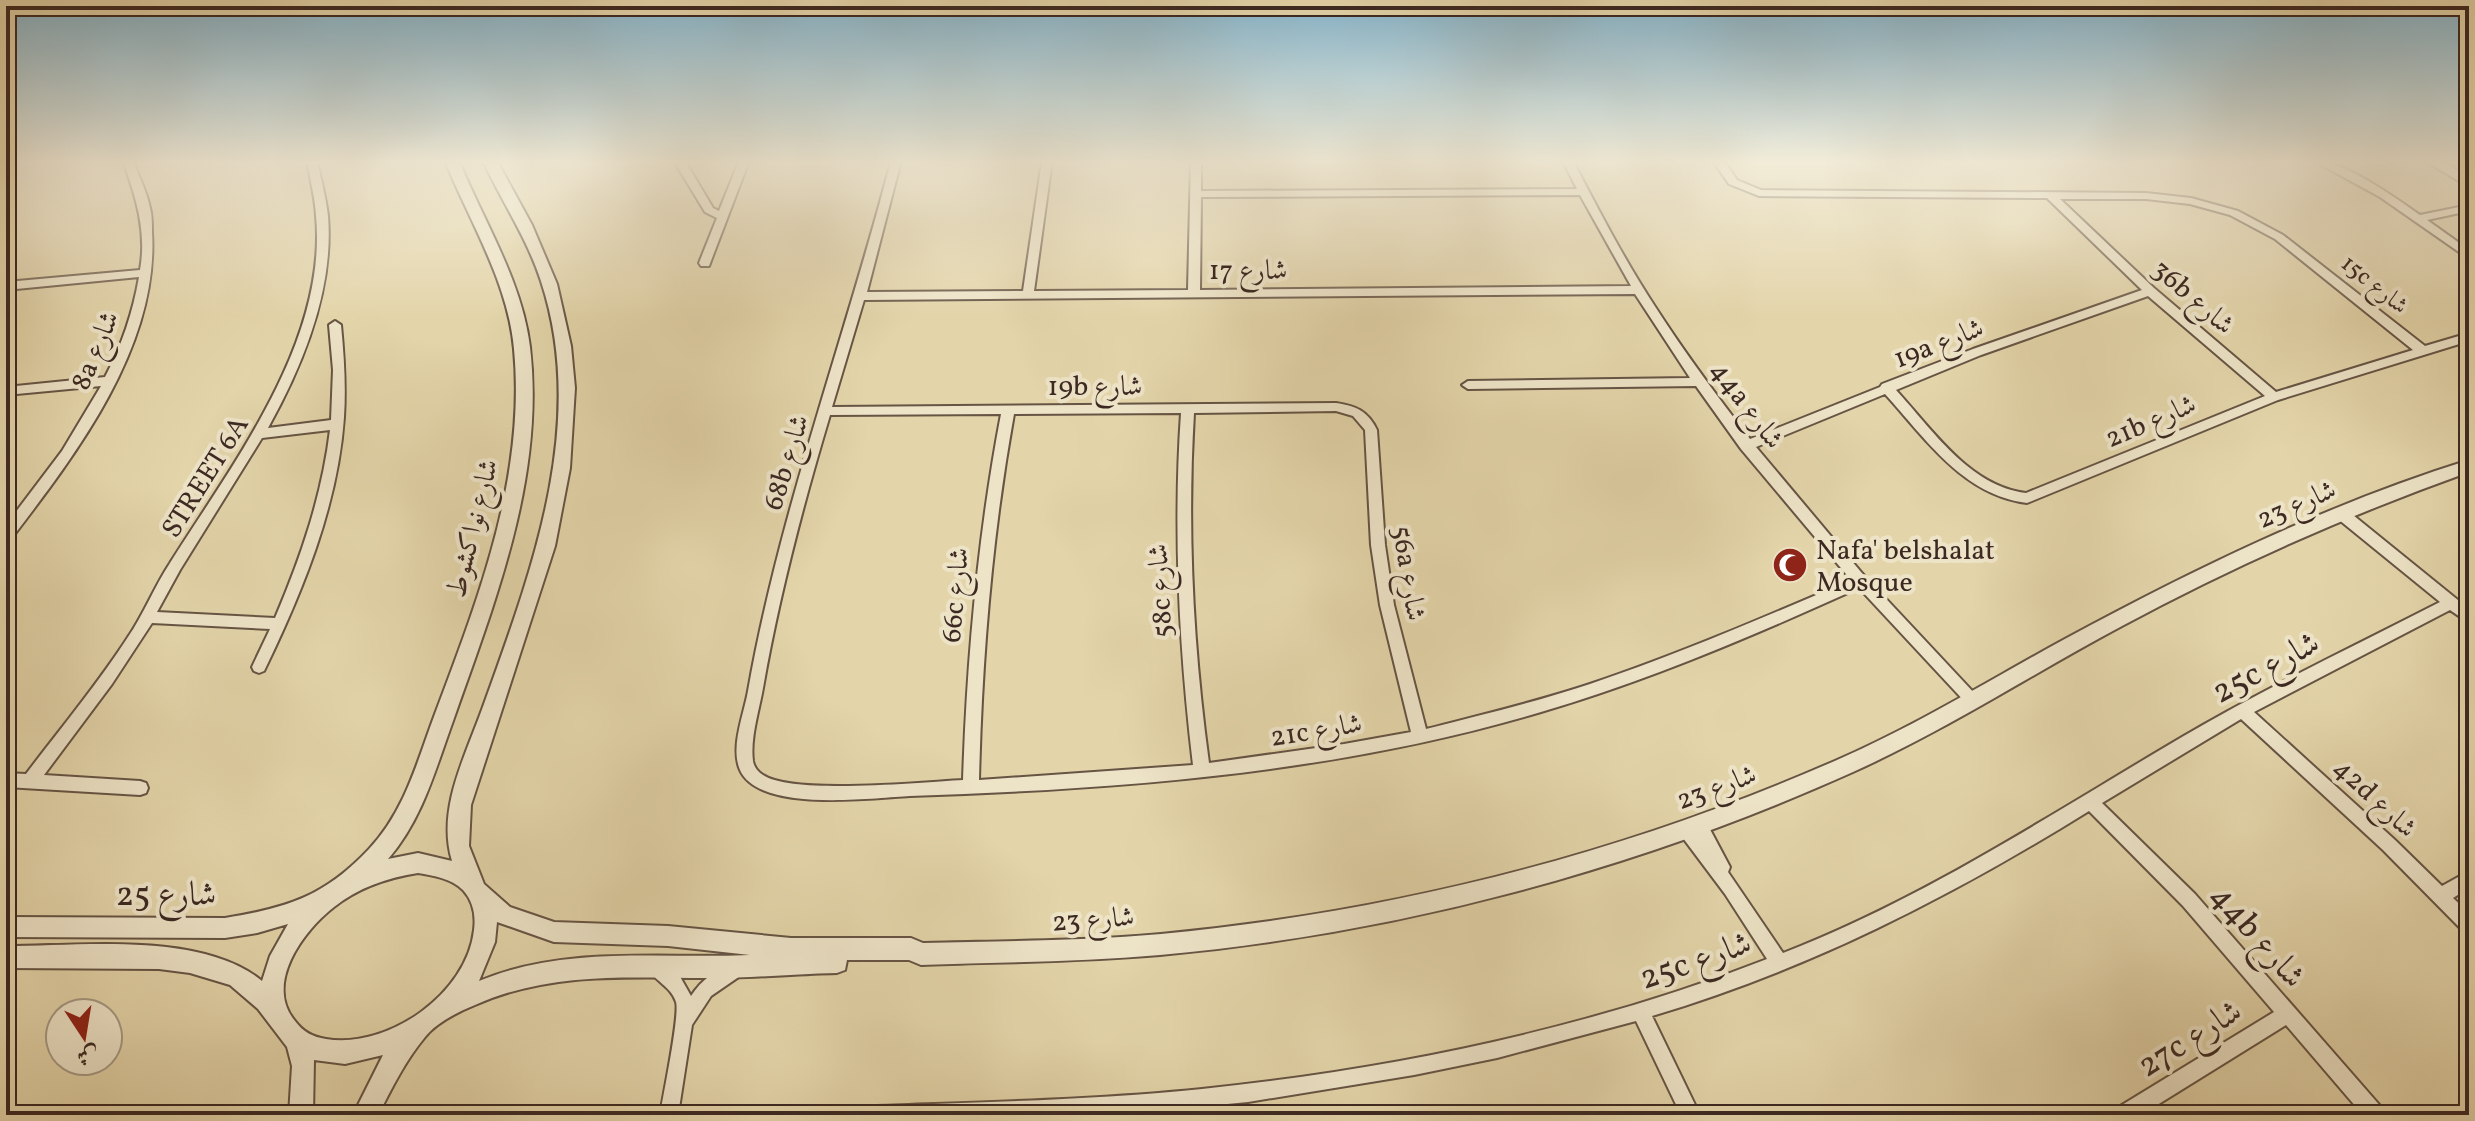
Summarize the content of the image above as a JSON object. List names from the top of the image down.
{
  "streets": {
    "street": [
      "شارع 17",
      "15c شارع",
      "36b شارع",
      "19a شارع",
      "8a شارع",
      "19b شارع",
      "44a شارع",
      "21b شارع",
      "68b شارع",
      "STREET 6A",
      "شارع 23",
      "شارع نواكشوط",
      "56a شارع",
      "58c شارع",
      "66c شارع",
      "25c شارع",
      "21c شارع",
      "42d شارع",
      "شارع 25",
      "44b شارع",
      "27c شارع"
    ]
  },
  "crossings": [
    ["شارع 17", "44a شارع"],
    ["شارع 17", "68b شارع"],
    ["15c شارع", "21b شارع"],
    ["36b شارع", "19a شارع"],
    ["36b شارع", "21b شارع"],
    ["19a شارع", "44a شارع"],
    ["19a شارع", "21b شارع"],
    ["19b شارع", "68b شارع"],
    ["19b شارع", "56a شارع"],
    ["19b شارع", "58c شارع"],
    ["19b شارع", "66c شارع"],
    ["44a شارع", "شارع 23"],
    ["44a شارع", "21c شارع"],
    ["68b شارع", "21c شارع"],
    ["شارع 23", "شارع نواكشوط"],
    ["شارع 23", "شارع 25"],
    ["شارع نواكشوط", "شارع 25"],
    ["56a شارع", "21c شارع"],
    ["58c شارع", "21c شارع"],
    ["66c شارع", "21c شارع"],
    ["25c شارع", "42d شارع"],
    ["25c شارع", "44b شارع"],
    ["44b شارع", "27c شارع"]
  ],
  "places": {
    "mosque": ["Nafa' belshalat Mosque"]
  },
  "north": "bottom"
}
